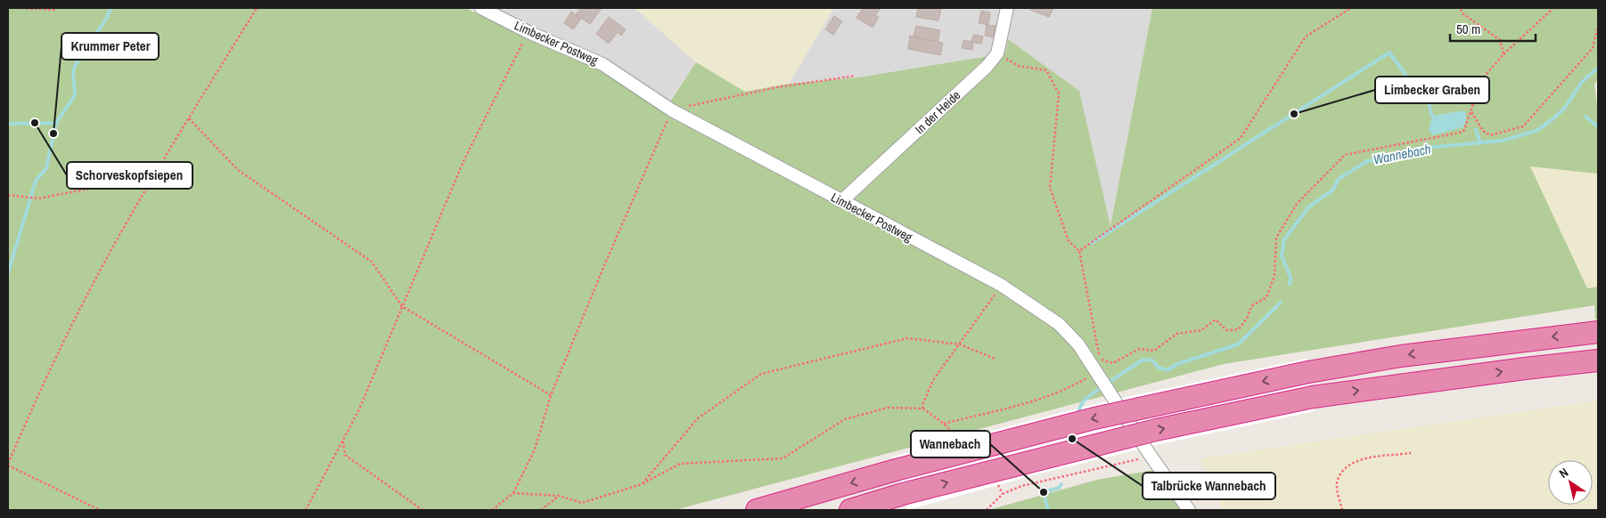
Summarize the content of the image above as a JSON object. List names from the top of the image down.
{
  "streets": {
    "street": ["Limbecker Postweg", "In der Heide"]
  },
  "crossings": [
    ["Limbecker Postweg", "In der Heide"]
  ],
  "water": ["Wannebach"],
  "places": [
    "Limbecker Graben",
    "Schorveskopfsiepen",
    "Krummer Peter",
    "Talbrücke Wannebach",
    "Wannebach"
  ],
  "scale_bar": "50 m",
  "north": "top left"
}
